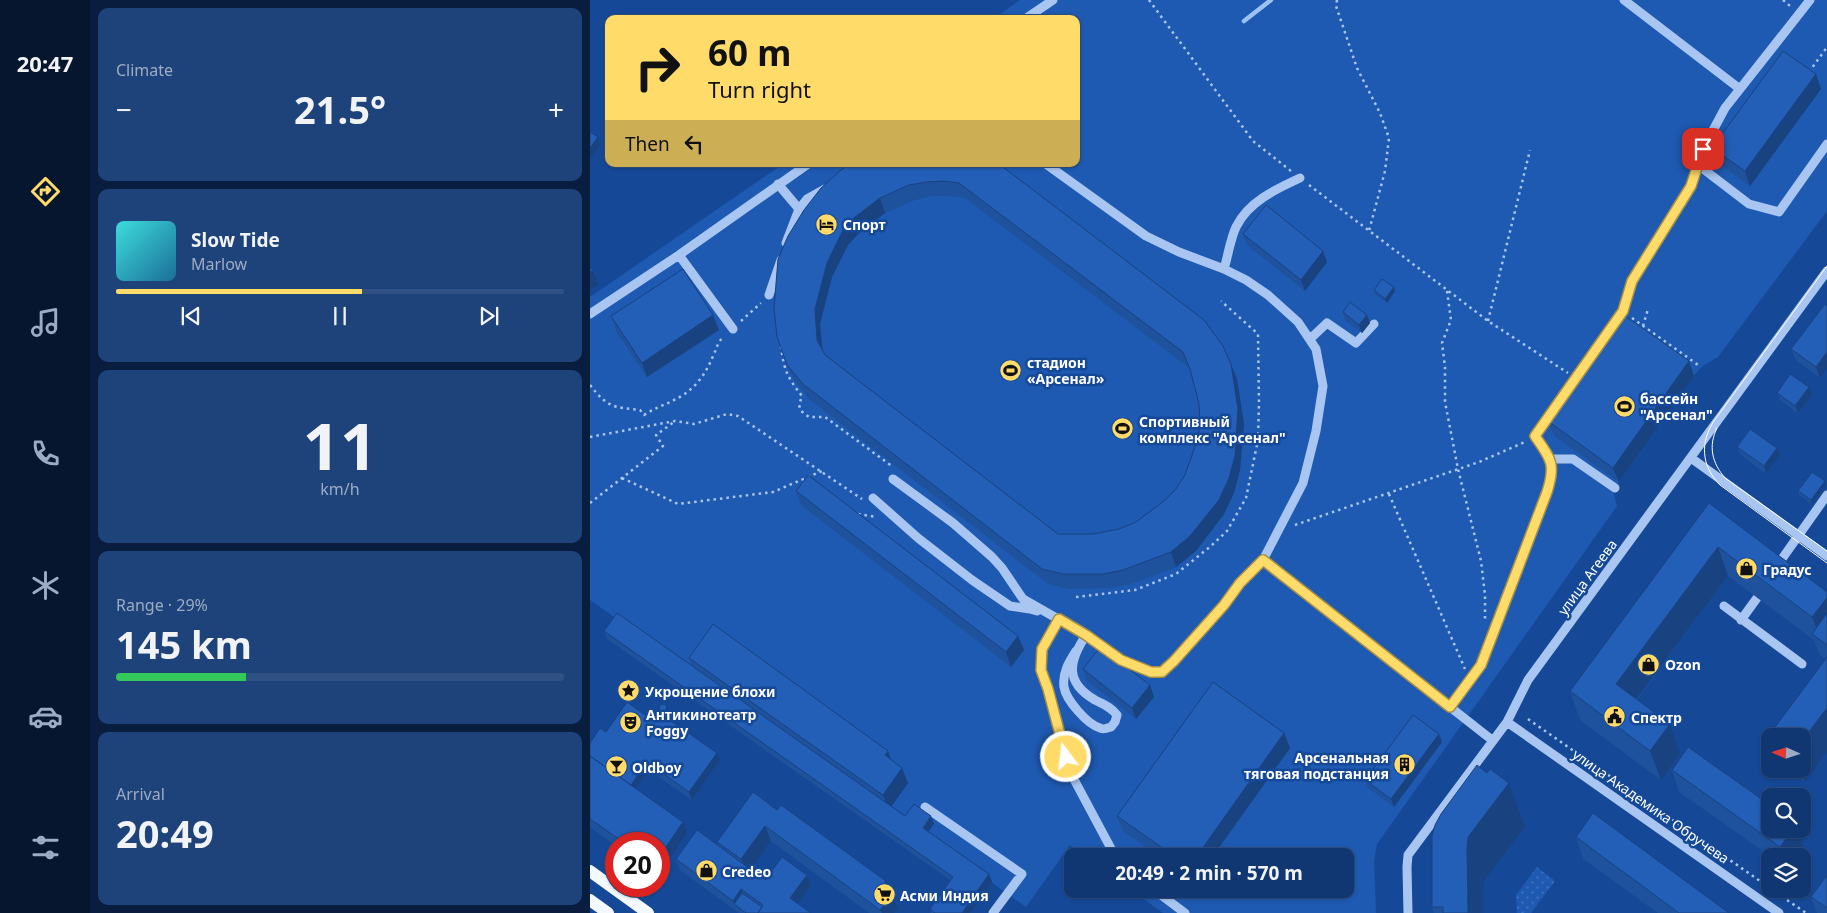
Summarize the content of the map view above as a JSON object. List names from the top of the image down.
{
  "streets": {
    "street": ["улица Агеева", "улица Академика Обручева"]
  },
  "crossings": [
    ["улица Агеева", "улица Академика Обручева"]
  ],
  "places": {
    "hotel": ["Спорт"],
    "sports": ["стадион «Арсенал»", "бассейн \"Арсенал\"", "Спортивный комплекс \"Арсенал\""],
    "shop": ["Градус", "Ozon", "Credeo"],
    "place": ["Укрощение блохи"],
    "public building": ["Спектр"],
    "theatre": ["Антикинотеатр Foggy"],
    "building": ["Арсенальная тяговая подстанция"],
    "bar": ["Oldboy"],
    "supermarket": ["Асми Индия"]
  },
  "north": "left",
  "page": {
    "tabs": "20:47",
    "tile": [
      "Climate",
      ["11", "km/h"],
      ["Range · 29%", "145 km"],
      ["Arrival", "20:49"]
    ],
    "turn": ["60 m", "Turn right"],
    "heat": ["−", "21.5°", "+"],
    "then": "Then",
    "song": ["Slow Tide", "Marlow"],
    "limit": "20",
    "trip": "20:49 · 2 min · 570 m"
  }
}
